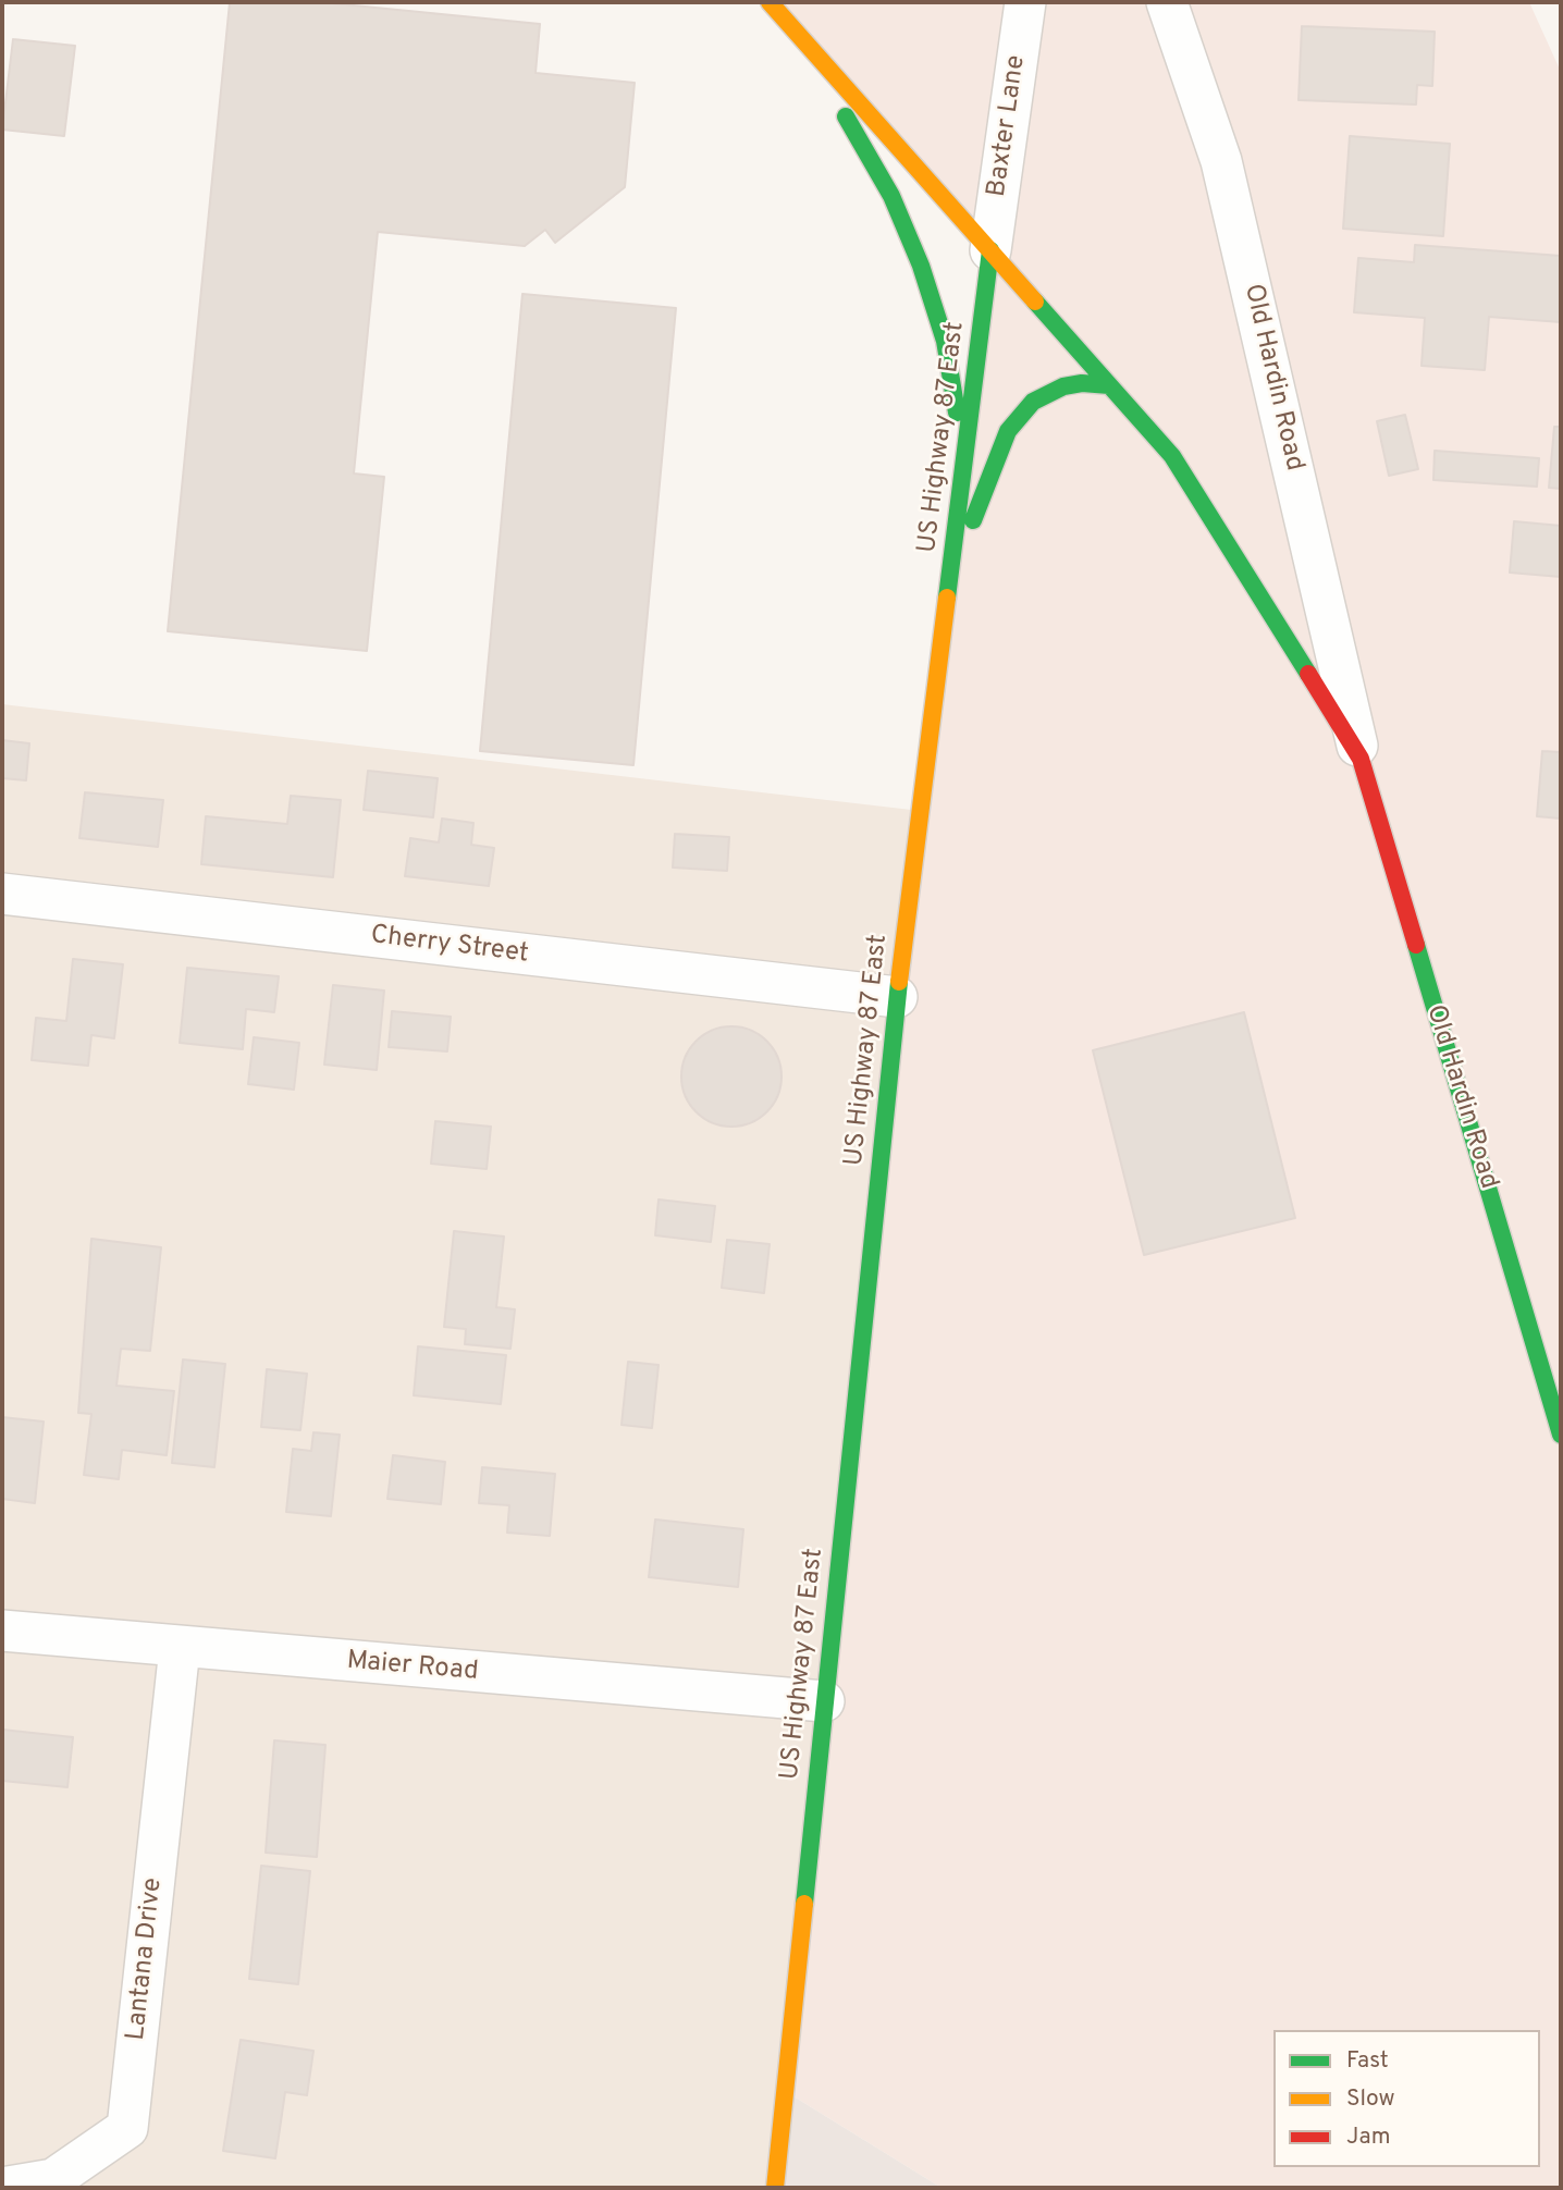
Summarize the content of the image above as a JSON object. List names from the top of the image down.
{
  "streets": {
    "main road": ["Old Hardin Road", "US Highway 87 East"],
    "street": [
      "Baxter Lane",
      "Cherry Street",
      "Maier Road",
      "Lantana Drive"
    ]
  },
  "crossings": [
    ["Baxter Lane", "Old Hardin Road"],
    ["Baxter Lane", "US Highway 87 East"],
    ["Old Hardin Road", "US Highway 87 East"],
    ["US Highway 87 East", "Cherry Street"],
    ["US Highway 87 East", "Maier Road"],
    ["Maier Road", "Lantana Drive"]
  ],
  "legend": ["Fast", "Slow", "Jam"]
}
